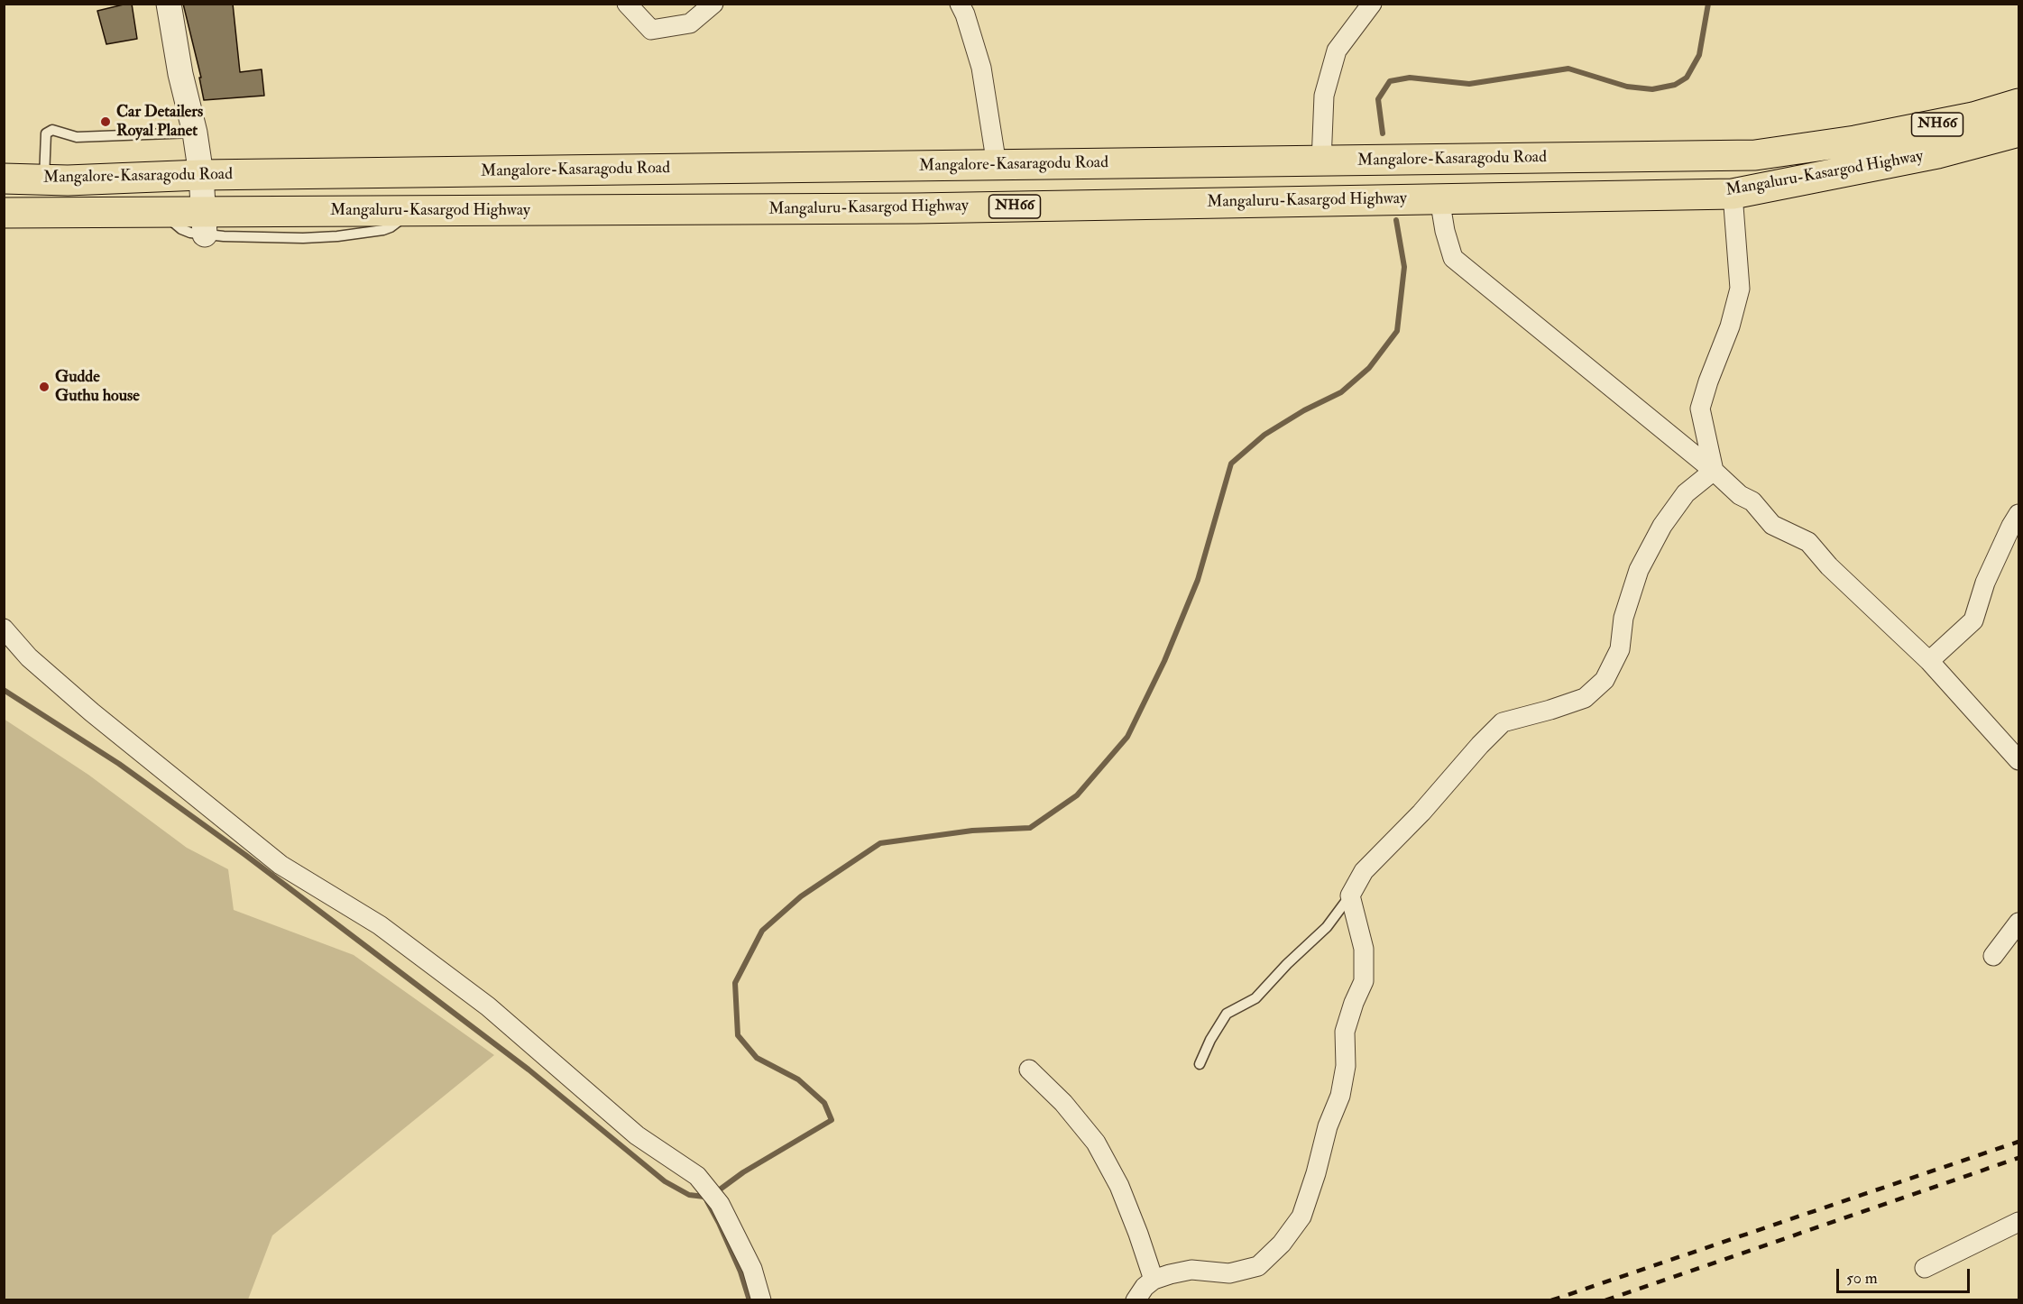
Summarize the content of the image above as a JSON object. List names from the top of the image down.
{
  "streets": {
    "highway": ["NH66", "Mangalore-Kasaragodu Road", "Mangaluru-Kasargod Highway"]
  },
  "places": ["Car Detailers Royal Planet", "Gudde Guthu house"],
  "scale_bar": "50 m"
}
